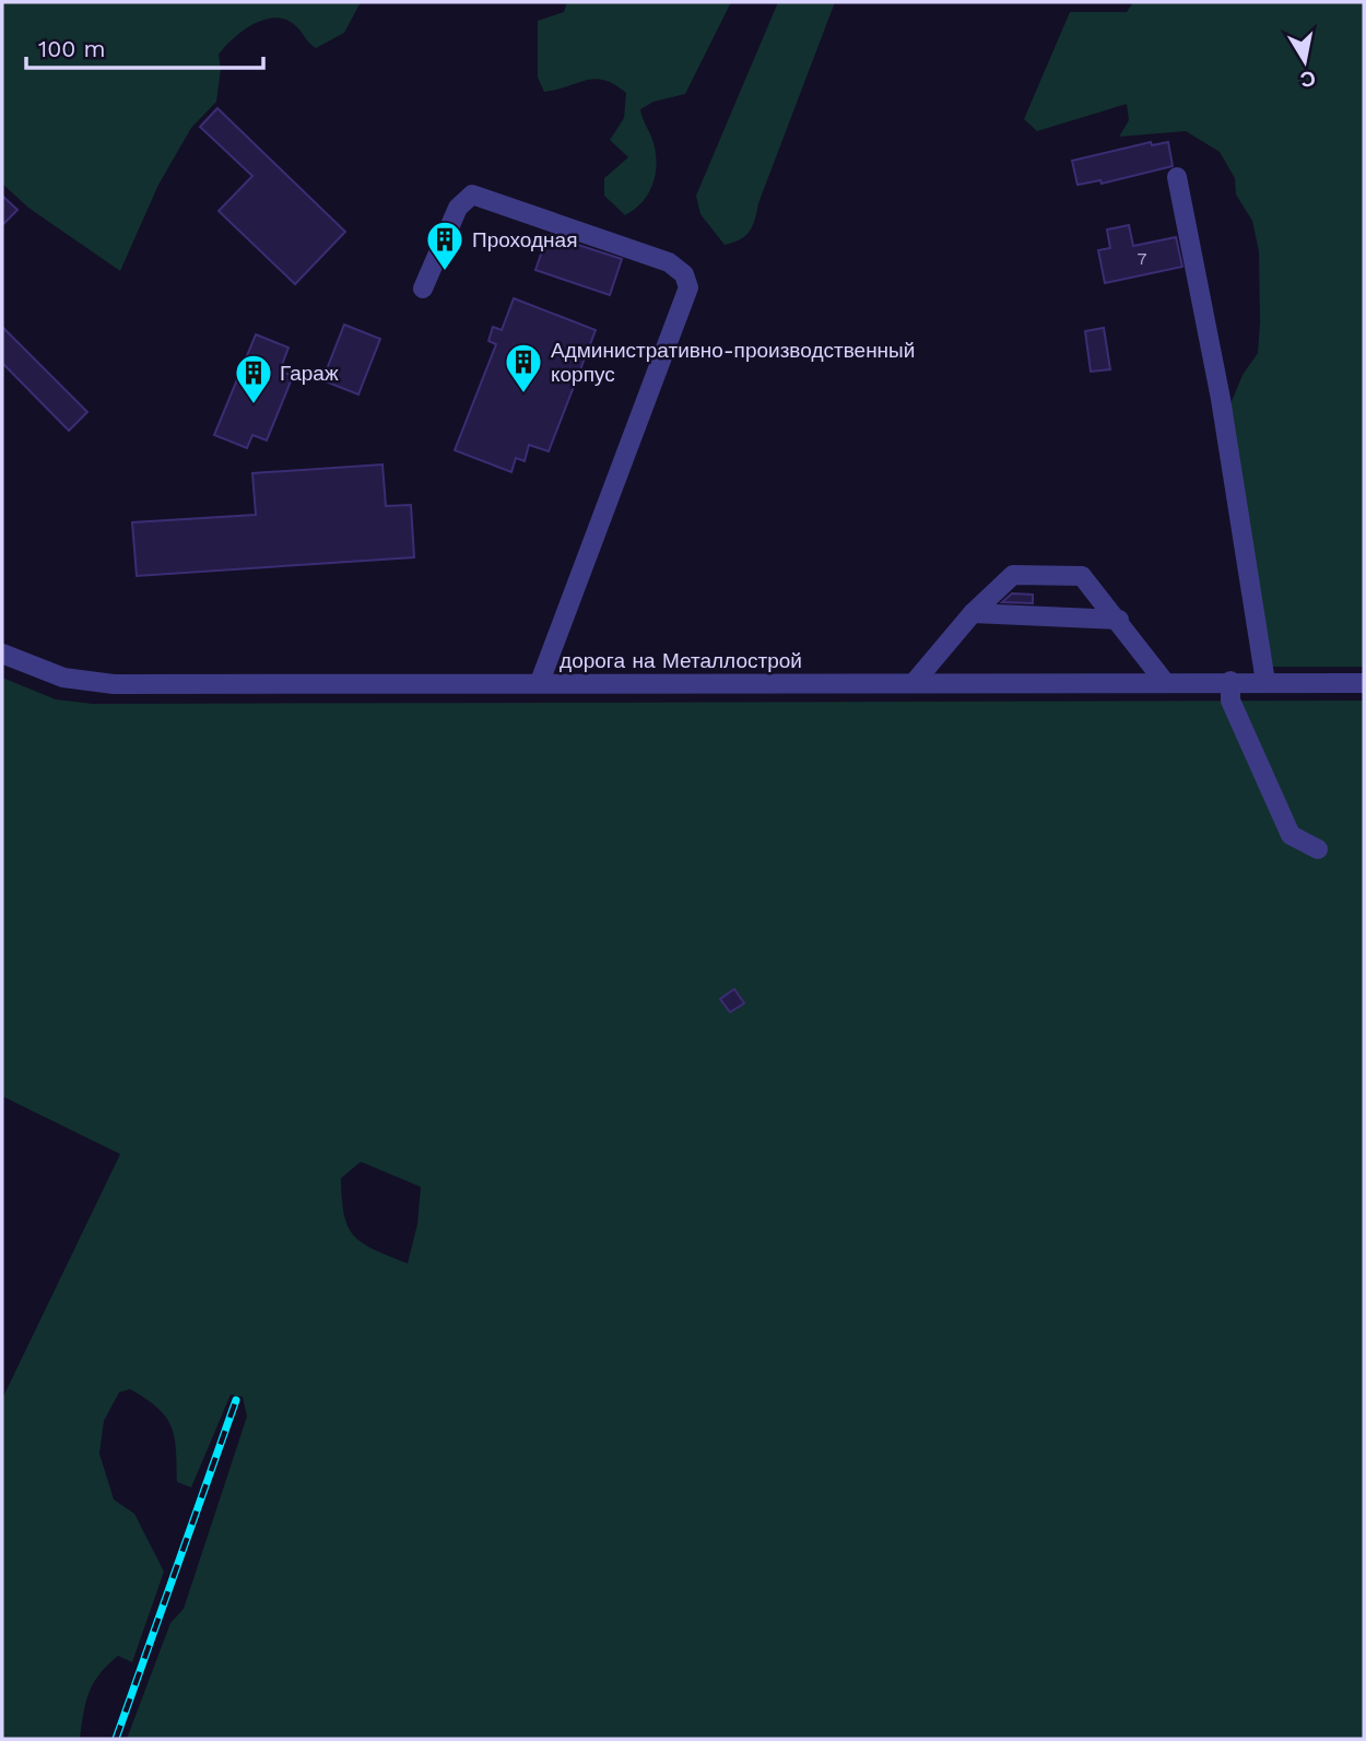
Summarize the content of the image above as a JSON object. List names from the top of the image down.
{
  "streets": {
    "street": ["дорога на Металлострой"]
  },
  "places": {
    "building": ["Проходная", "Административно-производственный корпус", "Гараж"]
  },
  "house_numbers": ["7"],
  "scale_bar": "100 m",
  "north": "bottom"
}
